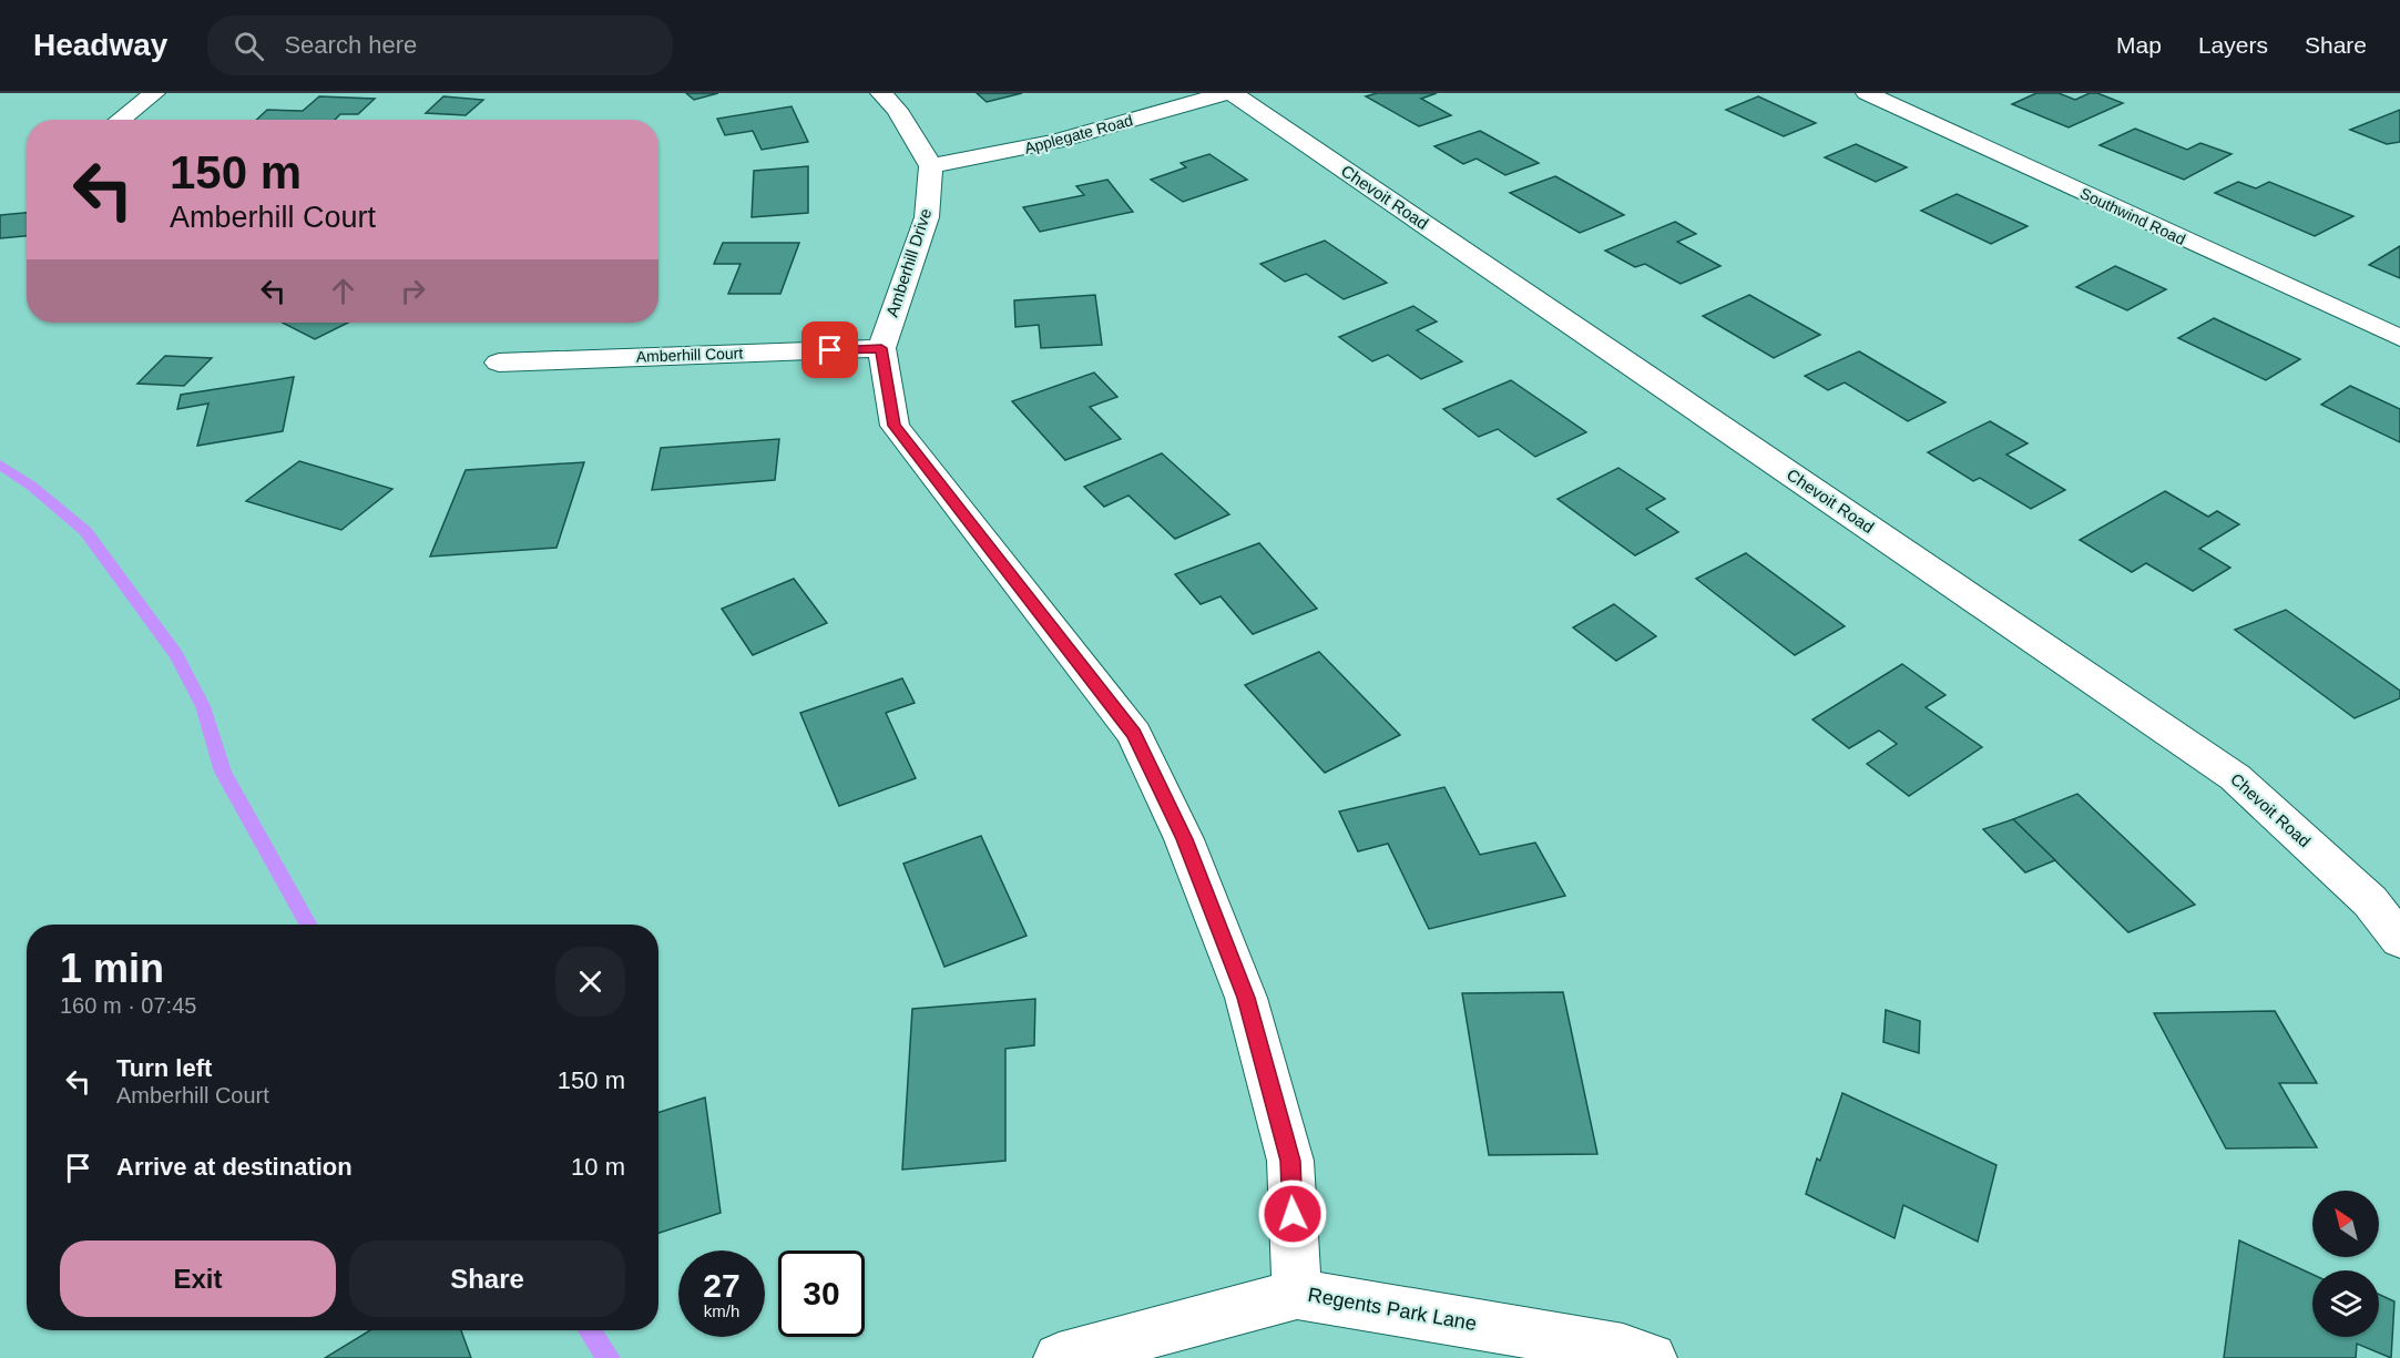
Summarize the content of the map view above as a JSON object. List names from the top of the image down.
{
  "streets": {
    "street": [
      "Applegate Road",
      "Chevoit Road",
      "Southwind Road",
      "Amberhill Drive",
      "Amberhill Court",
      "Regents Park Lane"
    ]
  },
  "crossings": [
    ["Applegate Road", "Amberhill Drive"],
    ["Amberhill Drive", "Amberhill Court"],
    ["Amberhill Drive", "Regents Park Lane"]
  ],
  "north": "top left",
  "page": {
    "header": "Headway",
    "search": "Search here",
    "nav": ["Map", "Layers", "Share"],
    "turn": ["150 m", "Amberhill Court"],
    "heading": ["1 min", "160 m · 07:45"],
    "list": [
      {
        "name": "Turn left",
        "note": "Amberhill Court",
        "value": "150 m"
      },
      {
        "name": "Arrive at destination",
        "value": "10 m"
      }
    ],
    "buttons": ["Exit", "Share"],
    "speed": "27 km/h",
    "limit": "30"
  }
}
